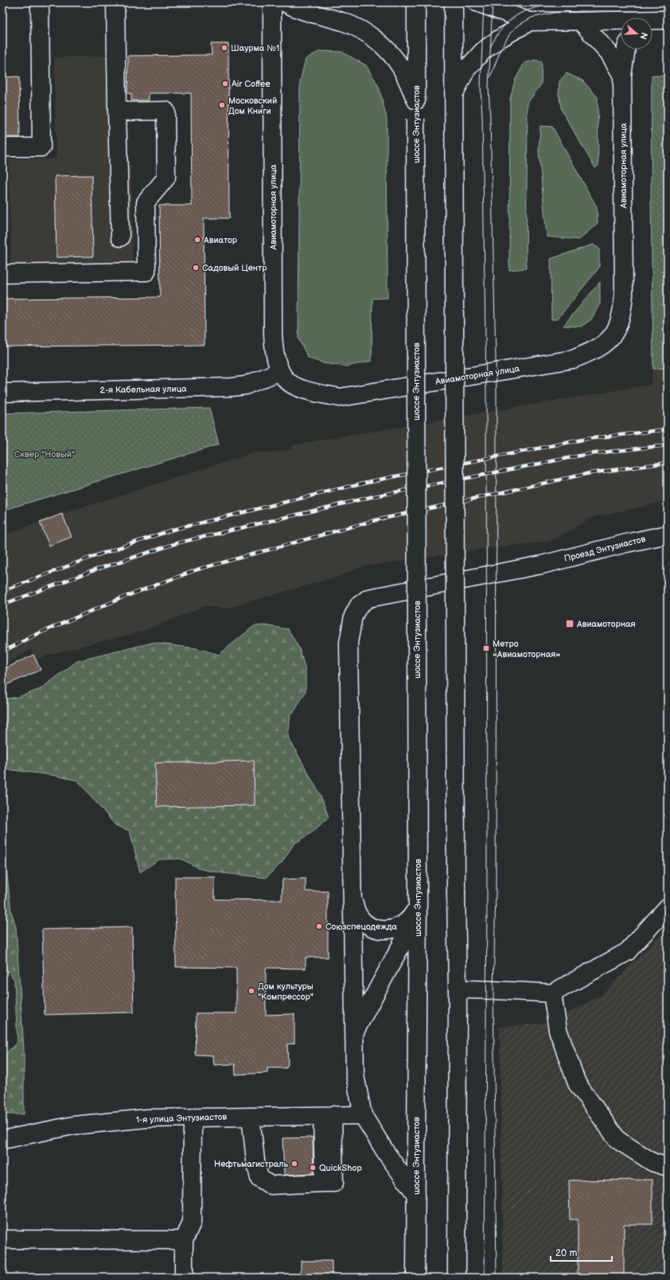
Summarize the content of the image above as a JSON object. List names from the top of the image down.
{
  "streets": {
    "main road": [
      "шоссе Энтузиастов",
      "Авиамоторная улица",
      "2-я Кабельная улица",
      "Проезд Энтузиастов",
      "1-я улица Энтузиастов"
    ]
  },
  "crossings": [
    ["Авиамоторная улица", "2-я Кабельная улица"],
    ["Проезд Энтузиастов", "1-я улица Энтузиастов"]
  ],
  "parks": ["Сквер \"Новый\""],
  "places": {
    "other": [
      "Шаурма №1",
      "Air Coffee",
      "Московский Дом Книги",
      "Авиатор",
      "Садовый Центр",
      "Союзспецодежда",
      "Дом культуры \"Компрессор\"",
      "Нефтьмагистраль",
      "QuickShop"
    ],
    "transit": ["Авиамоторная", "Метро «Авиамоторная»"]
  },
  "scale_bar": "20 m",
  "north": "right"
}
